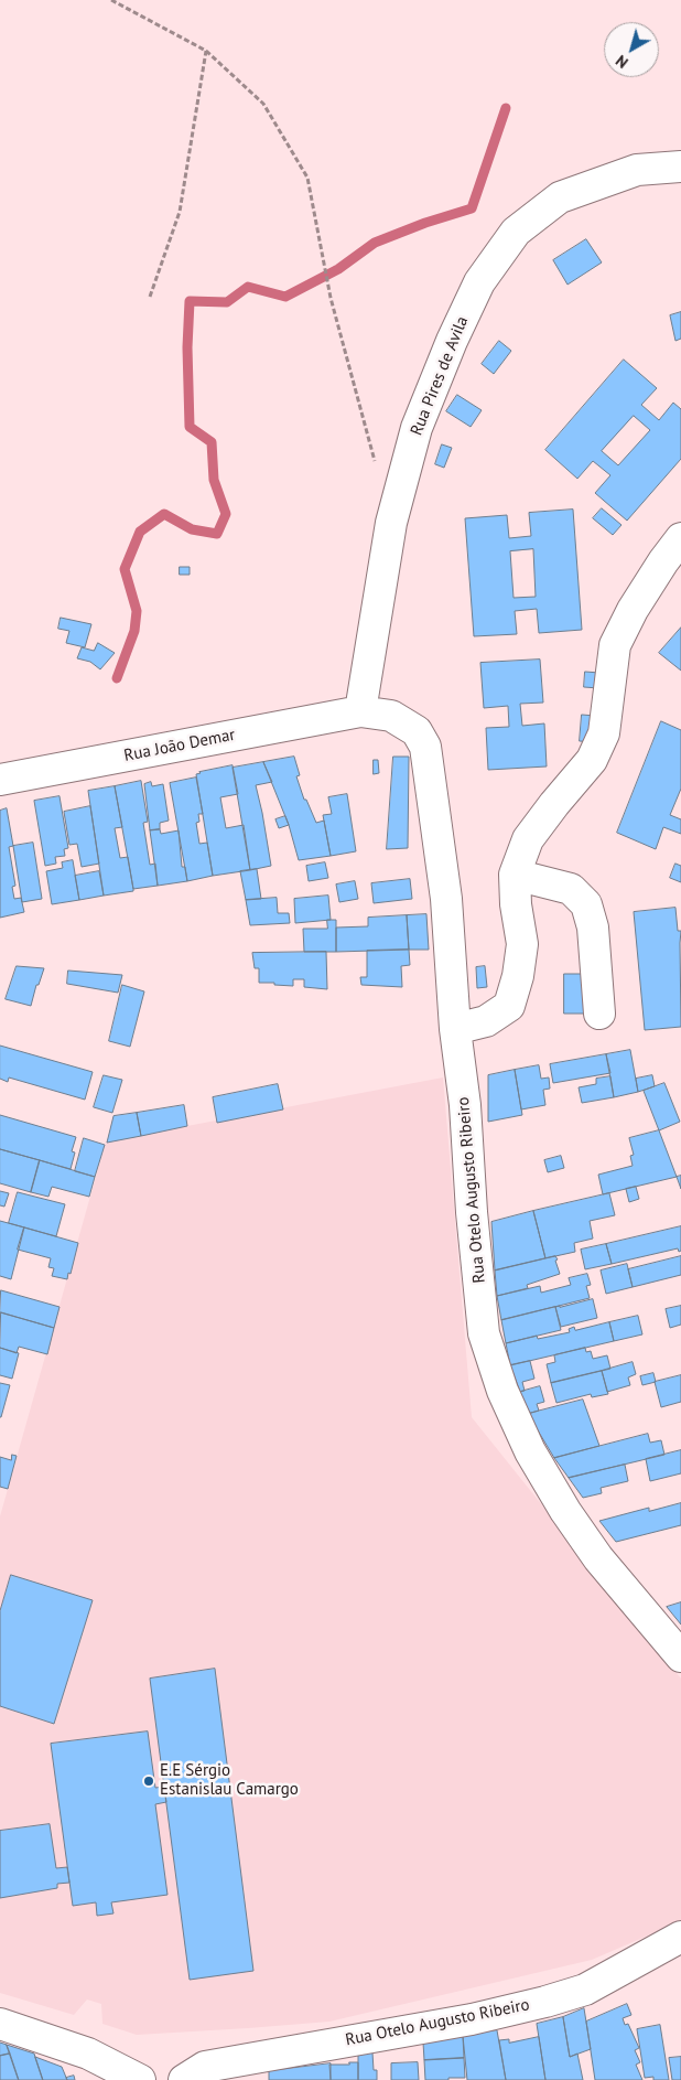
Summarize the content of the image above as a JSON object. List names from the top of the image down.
{
  "streets": {
    "street": ["Rua Pires de Avila", "Rua João Demar", "Rua Otelo Augusto Ribeiro"]
  },
  "crossings": [
    ["Rua Pires de Avila", "Rua João Demar"],
    ["Rua Pires de Avila", "Rua Otelo Augusto Ribeiro"],
    ["Rua João Demar", "Rua Otelo Augusto Ribeiro"]
  ],
  "places": ["E.E Sérgio Estanislau Camargo"],
  "north": "bottom left"
}
